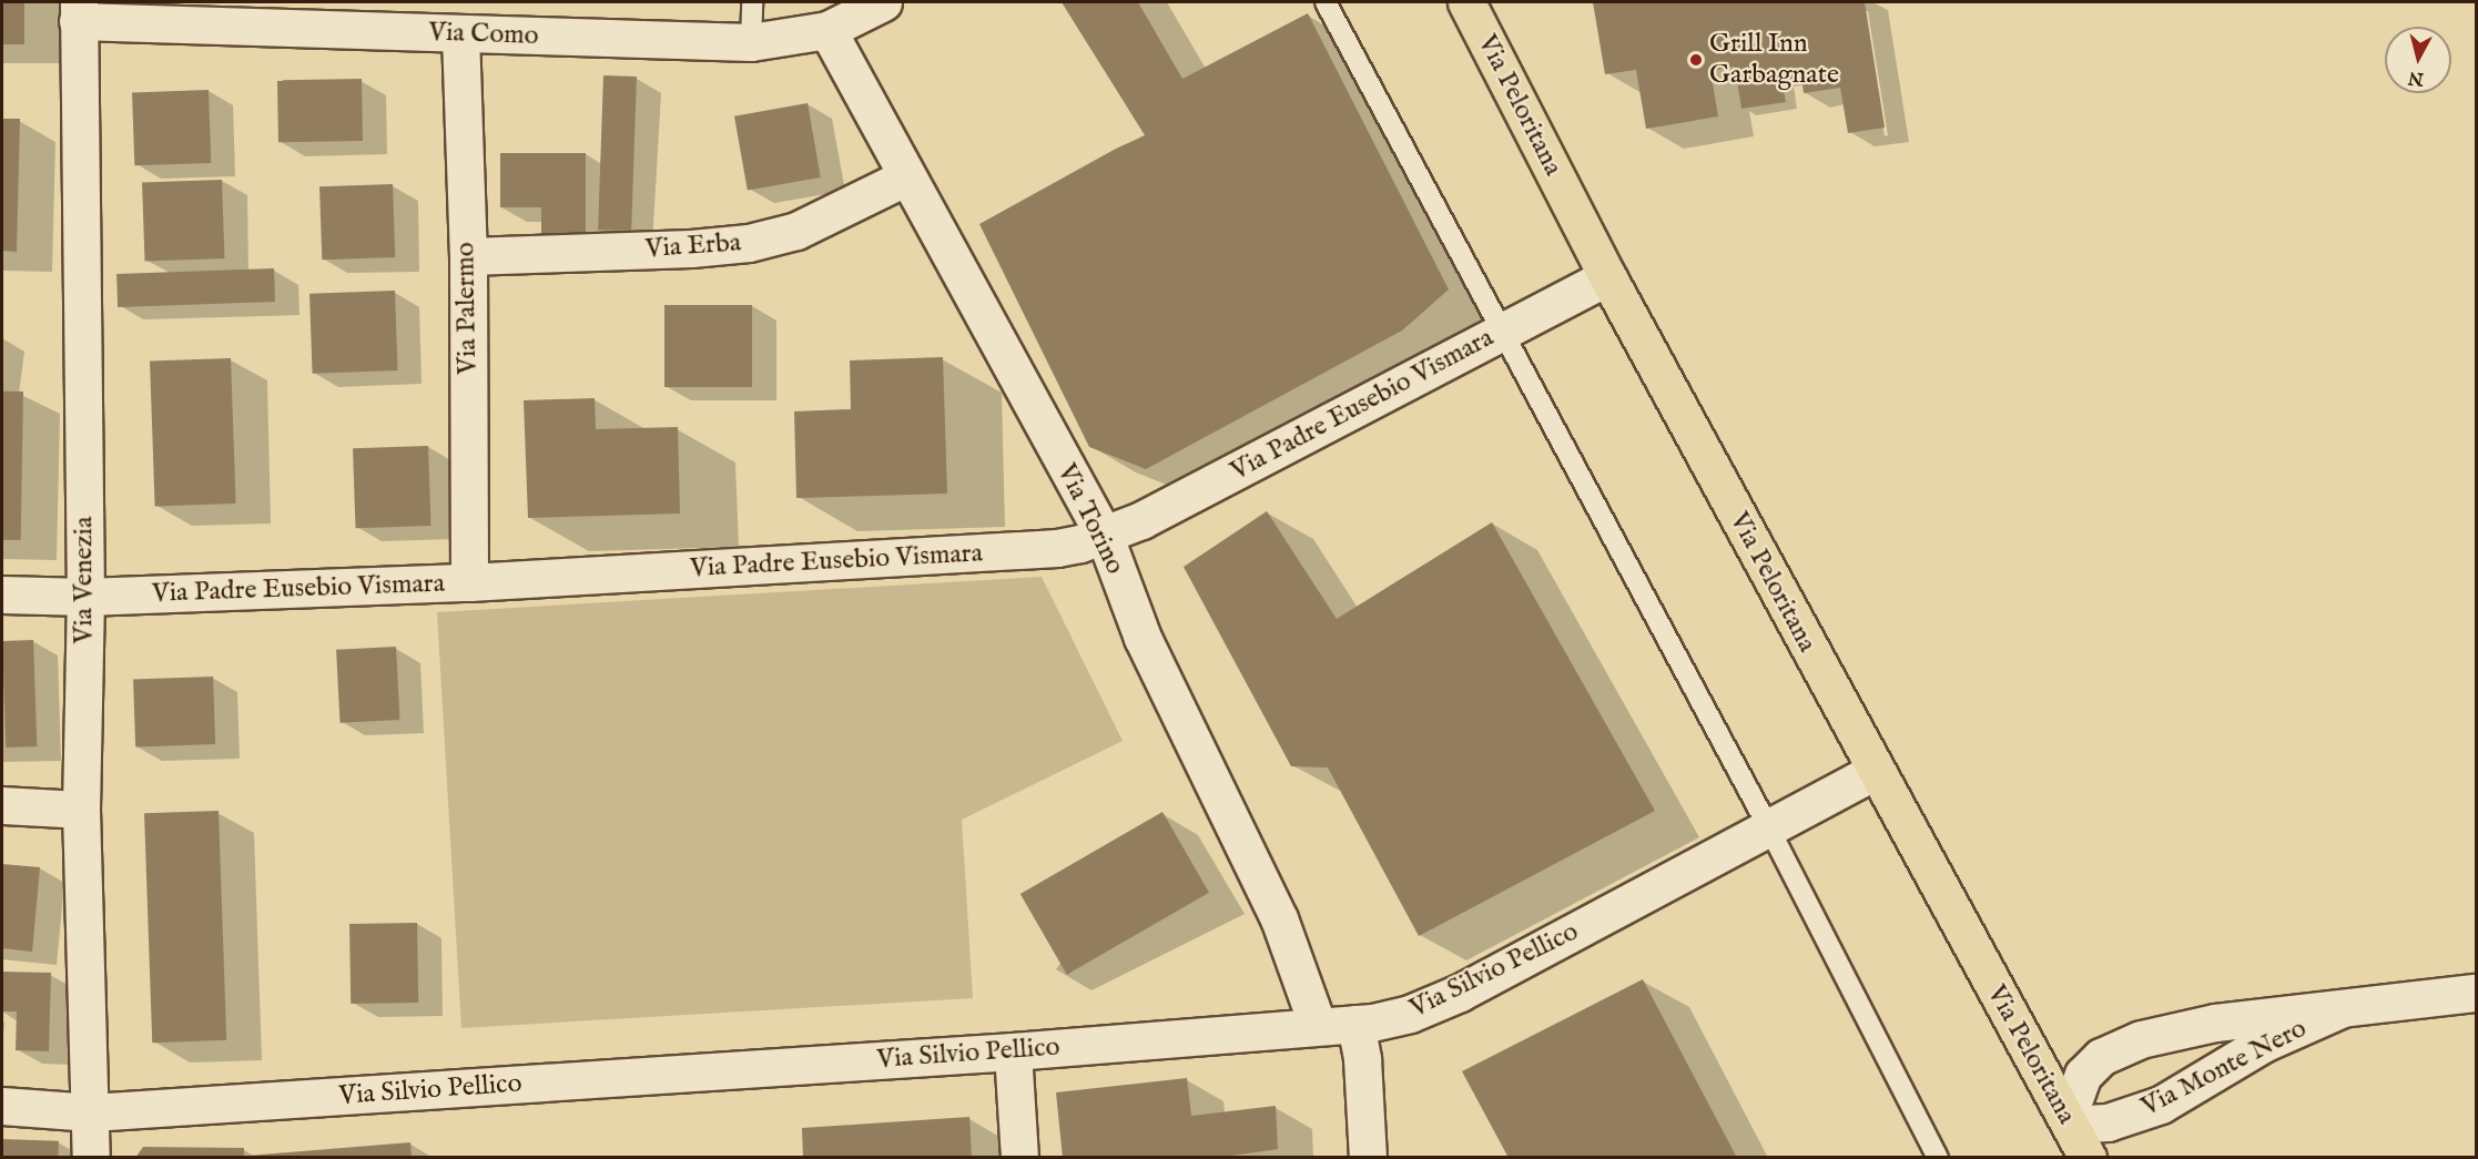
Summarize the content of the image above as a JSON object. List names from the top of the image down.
{
  "streets": {
    "main road": ["Via Peloritana"],
    "street": [
      "Via Como",
      "Via Erba",
      "Via Palermo",
      "Via Padre Eusebio Vismara",
      "Via Torino",
      "Via Venezia",
      "Via Silvio Pellico",
      "Via Monte Nero"
    ]
  },
  "crossings": [
    ["Via Como", "Via Palermo"],
    ["Via Como", "Via Torino"],
    ["Via Como", "Via Venezia"],
    ["Via Peloritana", "Via Padre Eusebio Vismara"],
    ["Via Peloritana", "Via Silvio Pellico"],
    ["Via Peloritana", "Via Monte Nero"],
    ["Via Erba", "Via Palermo"],
    ["Via Erba", "Via Torino"],
    ["Via Palermo", "Via Padre Eusebio Vismara"],
    ["Via Padre Eusebio Vismara", "Via Torino"],
    ["Via Padre Eusebio Vismara", "Via Venezia"],
    ["Via Torino", "Via Silvio Pellico"],
    ["Via Venezia", "Via Silvio Pellico"]
  ],
  "places": ["Grill Inn Garbagnate"],
  "north": "bottom"
}
